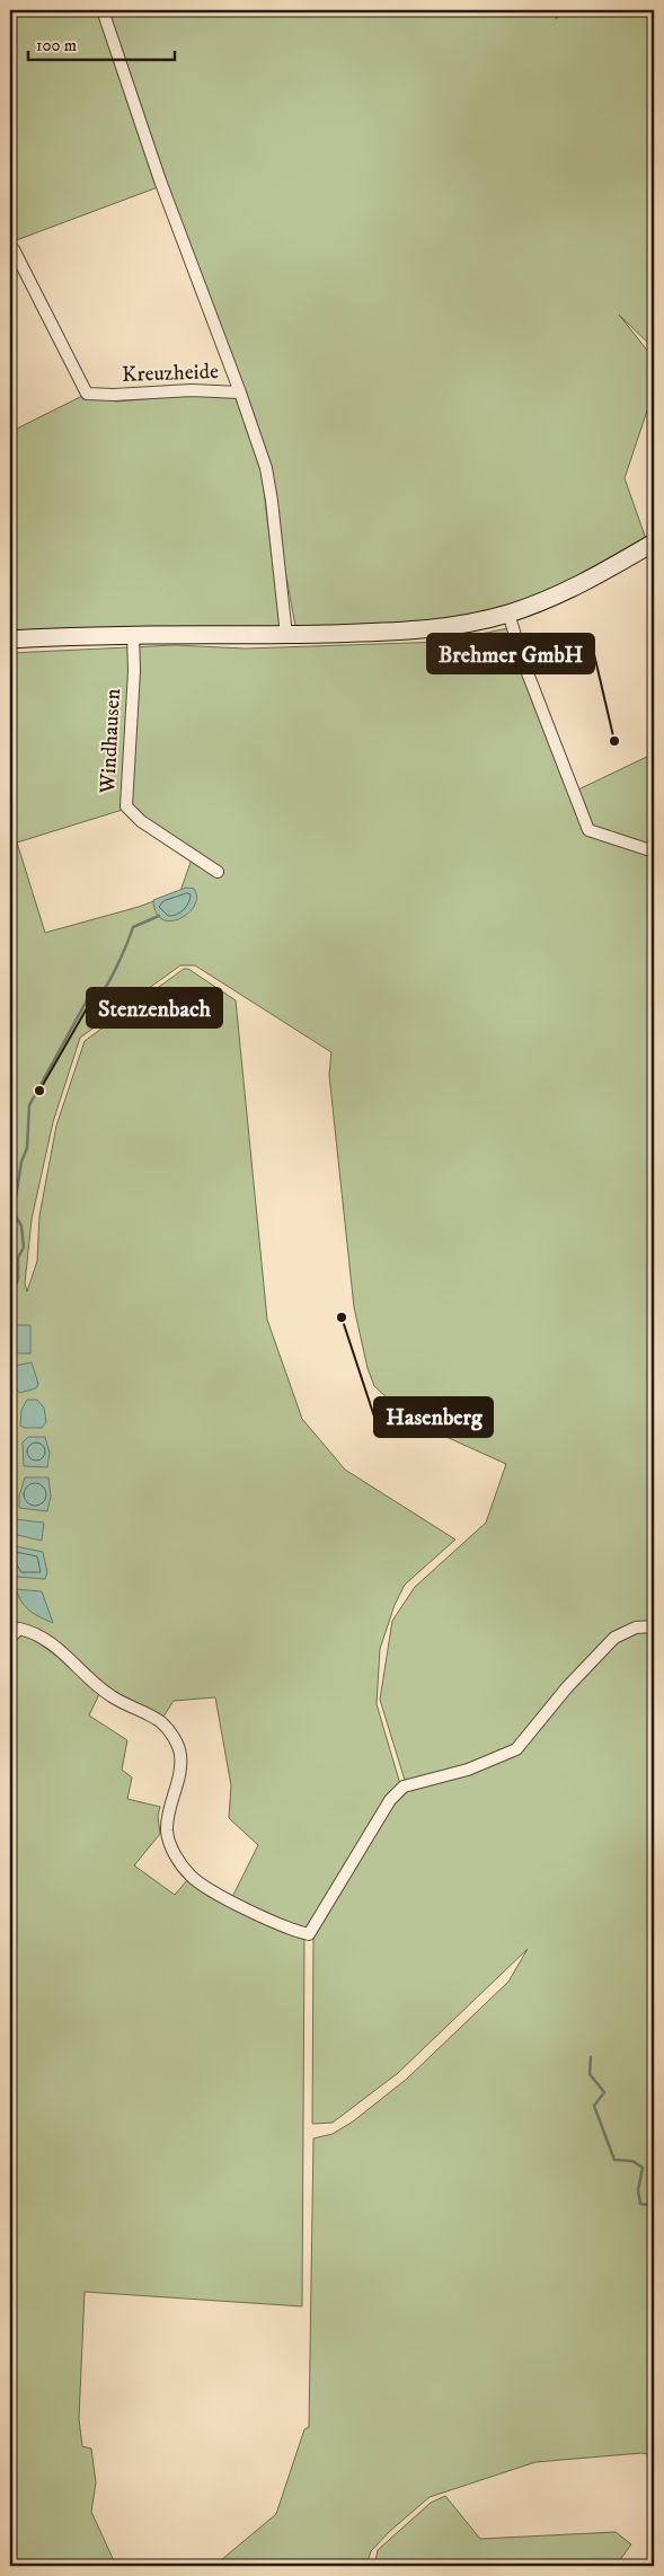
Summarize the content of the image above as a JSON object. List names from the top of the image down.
{
  "streets": {
    "street": ["Kreuzheide", "Windhausen"]
  },
  "places": ["Brehmer GmbH", "Stenzenbach", "Hasenberg"],
  "scale_bar": "100 m"
}
